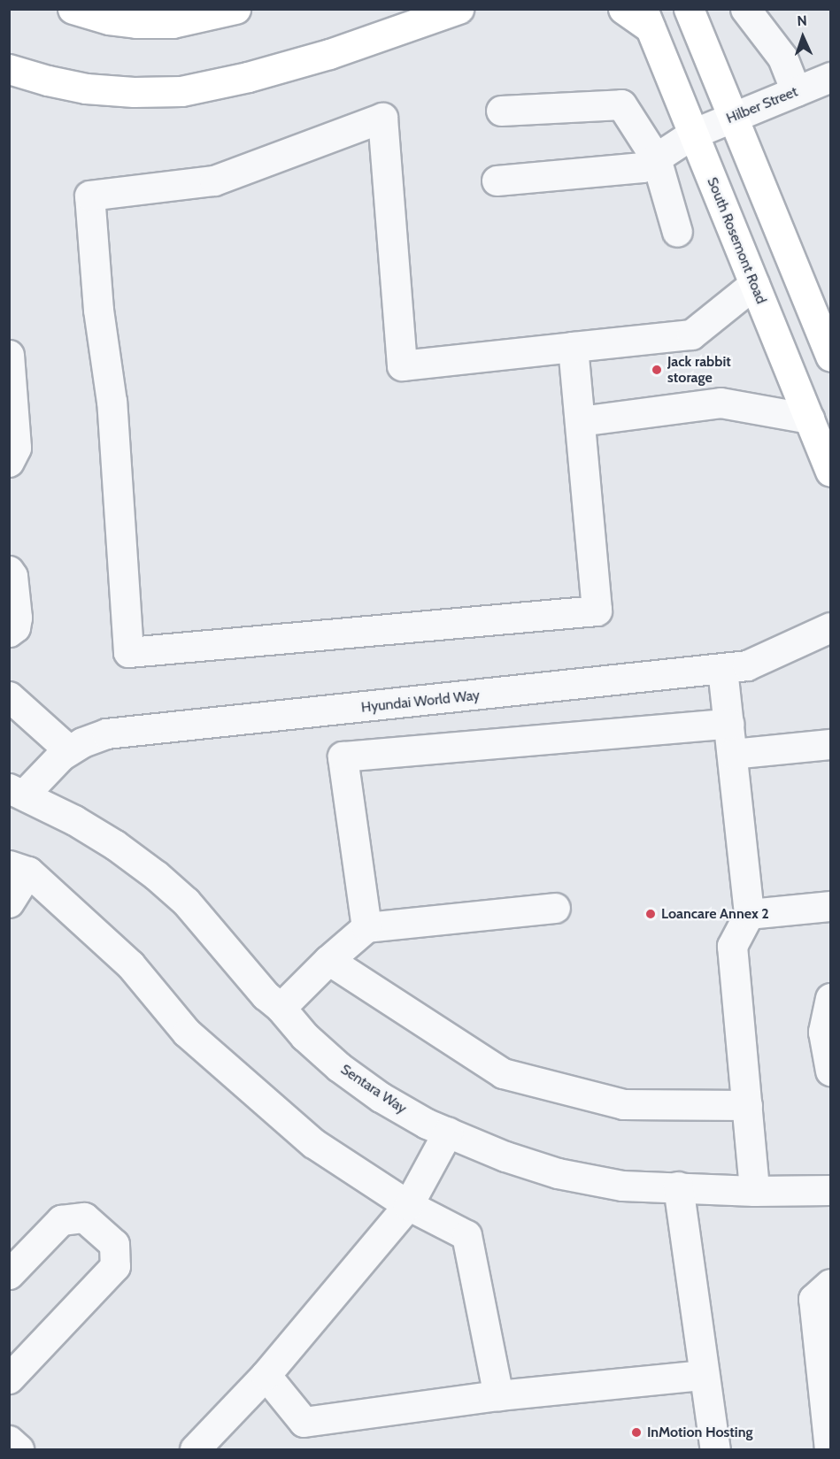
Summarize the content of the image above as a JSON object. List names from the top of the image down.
{
  "streets": {
    "main road": ["South Rosemont Road"],
    "street": ["Hilber Street", "Hyundai World Way", "Sentara Way"]
  },
  "crossings": [
    ["Hilber Street", "South Rosemont Road"],
    ["Hyundai World Way", "Sentara Way"]
  ],
  "places": ["Jack rabbit storage", "Loancare Annex 2", "InMotion Hosting"],
  "north": "top"
}
